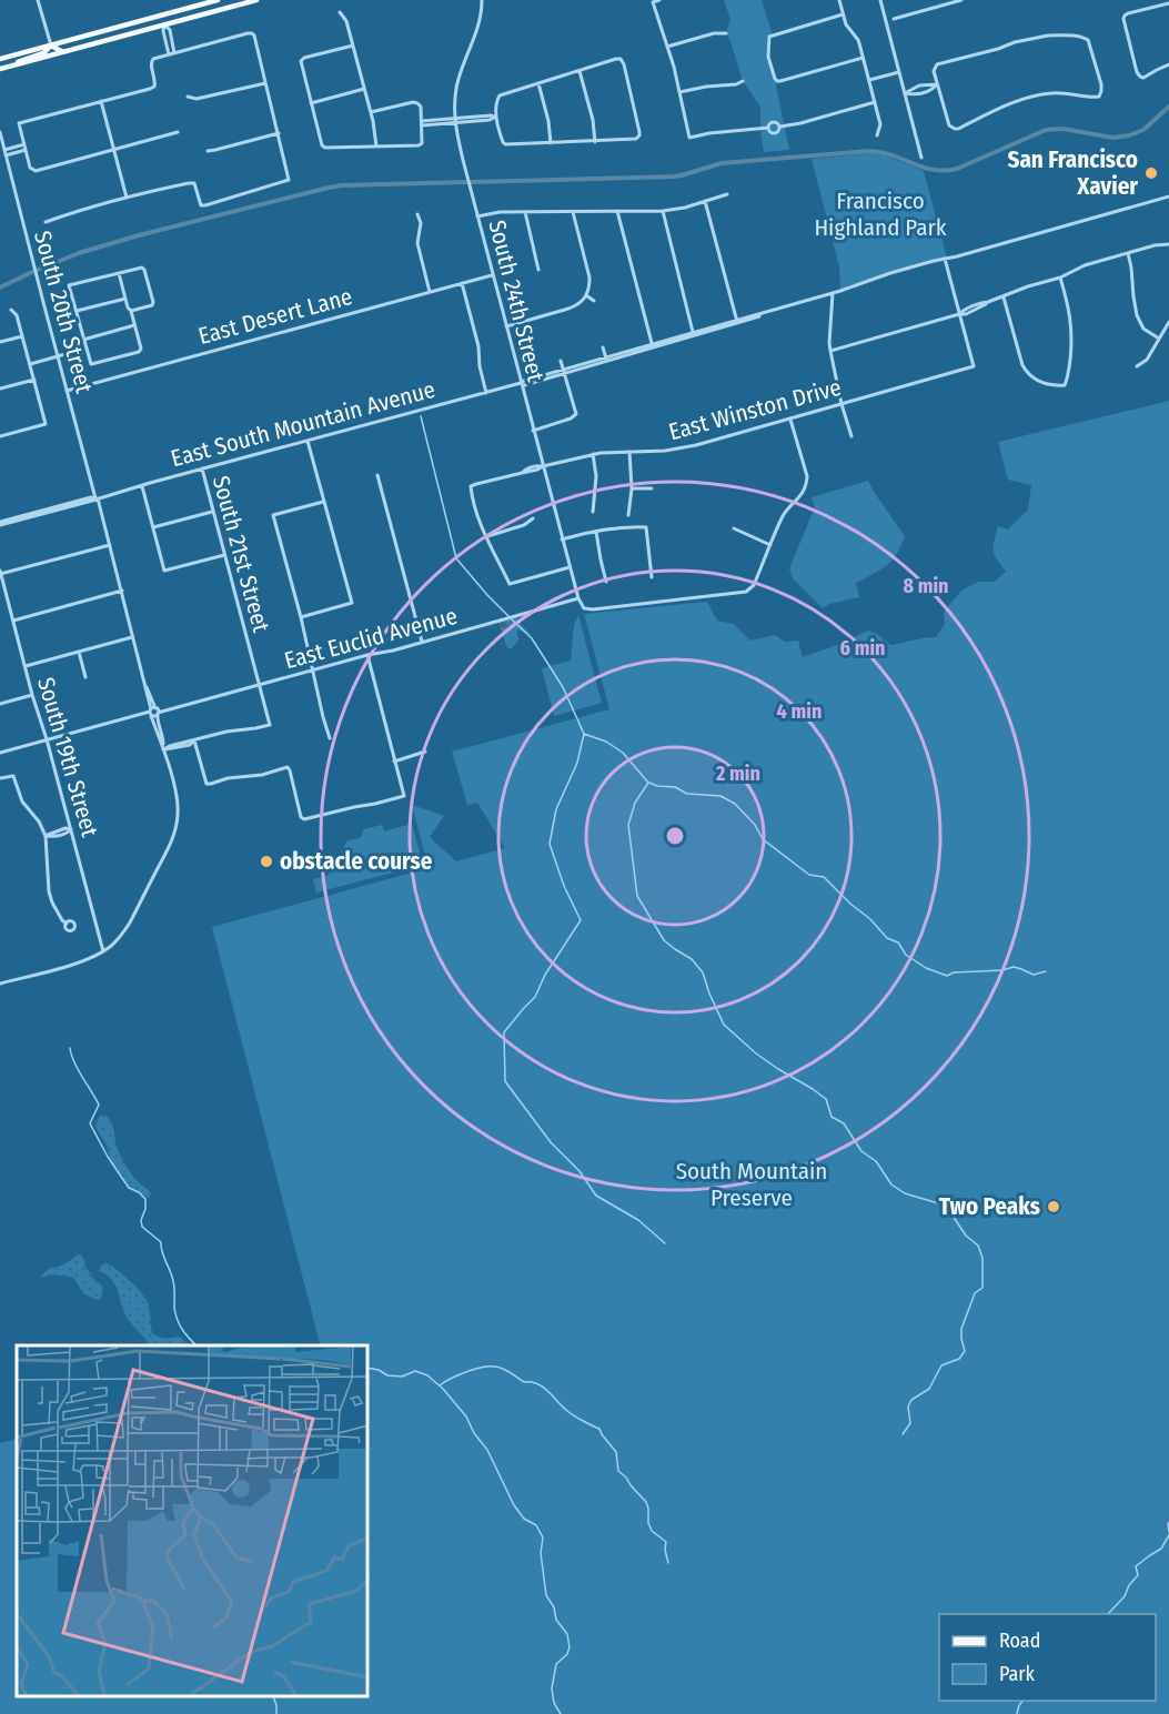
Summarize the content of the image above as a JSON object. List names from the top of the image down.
{
  "streets": {
    "street": [
      "South 24th Street",
      "South 20th Street",
      "East Desert Lane",
      "East Winston Drive",
      "East South Mountain Avenue",
      "South 21st Street",
      "East Euclid Avenue",
      "South 19th Street"
    ]
  },
  "crossings": [
    ["South 24th Street", "East Desert Lane"],
    ["South 24th Street", "East Winston Drive"],
    ["South 24th Street", "East South Mountain Avenue"],
    ["South 24th Street", "East Euclid Avenue"],
    ["South 20th Street", "East Desert Lane"],
    ["South 20th Street", "East South Mountain Avenue"],
    ["South 20th Street", "East Euclid Avenue"],
    ["South 20th Street", "South 19th Street"],
    ["East South Mountain Avenue", "South 21st Street"],
    ["South 21st Street", "East Euclid Avenue"],
    ["East Euclid Avenue", "South 19th Street"]
  ],
  "parks": ["Francisco Highland Park", "South Mountain Preserve"],
  "places": ["San Francisco Xavier", "obstacle course", "Two Peaks"],
  "legend": ["Road", "Park"],
  "rings": [
    "8 min",
    "6 min",
    "4 min",
    "2 min"
  ]
}
